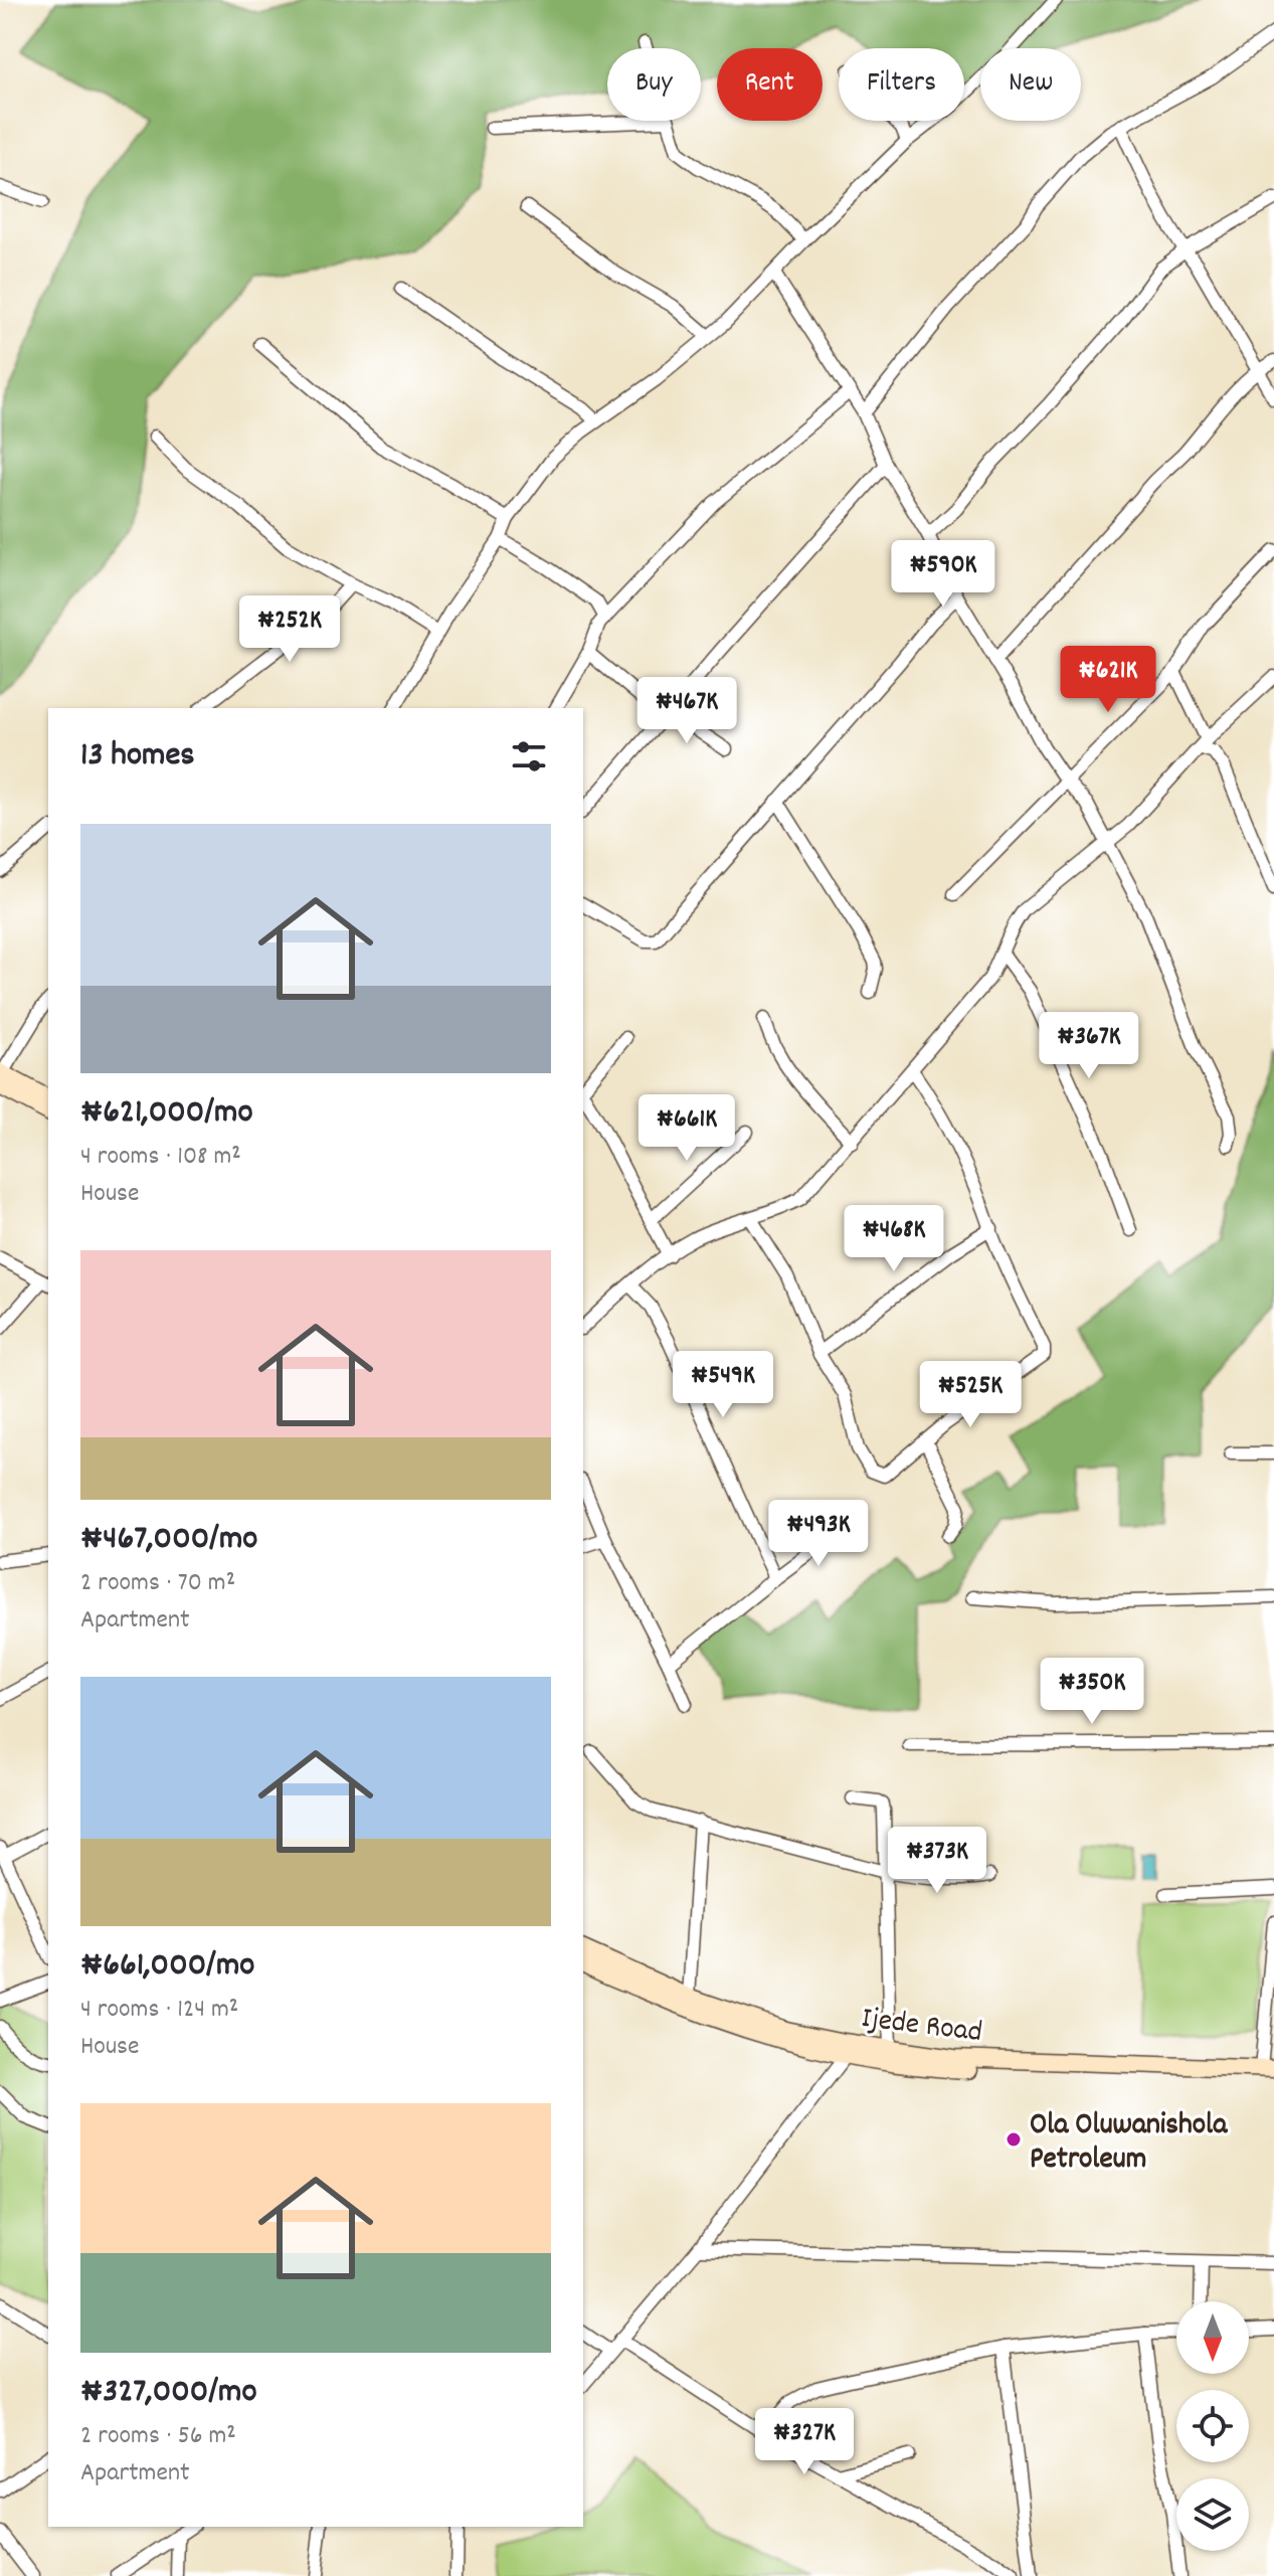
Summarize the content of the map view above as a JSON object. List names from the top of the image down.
{
  "streets": {
    "main road": ["Ijede Road"]
  },
  "places": ["Ola Oluwanishola Petroleum"],
  "north": "bottom",
  "page": {
    "chip": [
      "Buy",
      "Rent",
      "Filters",
      "New"
    ],
    "price": [
      "₦590K",
      "₦252K",
      "₦621K",
      "₦467K",
      "₦367K",
      "₦661K",
      "₦468K",
      "₦549K",
      "₦525K",
      "₦493K",
      "₦350K",
      "₦373K",
      "₦327K"
    ],
    "heading": "13 homes",
    "list": [
      {
        "name": "₦621,000/mo",
        "note": "4 rooms · 108 m² · House"
      },
      {
        "name": "₦467,000/mo",
        "note": "2 rooms · 70 m² · Apartment"
      },
      {
        "name": "₦661,000/mo",
        "note": "4 rooms · 124 m² · House"
      },
      {
        "name": "₦327,000/mo",
        "note": "2 rooms · 56 m² · Apartment"
      }
    ]
  }
}
